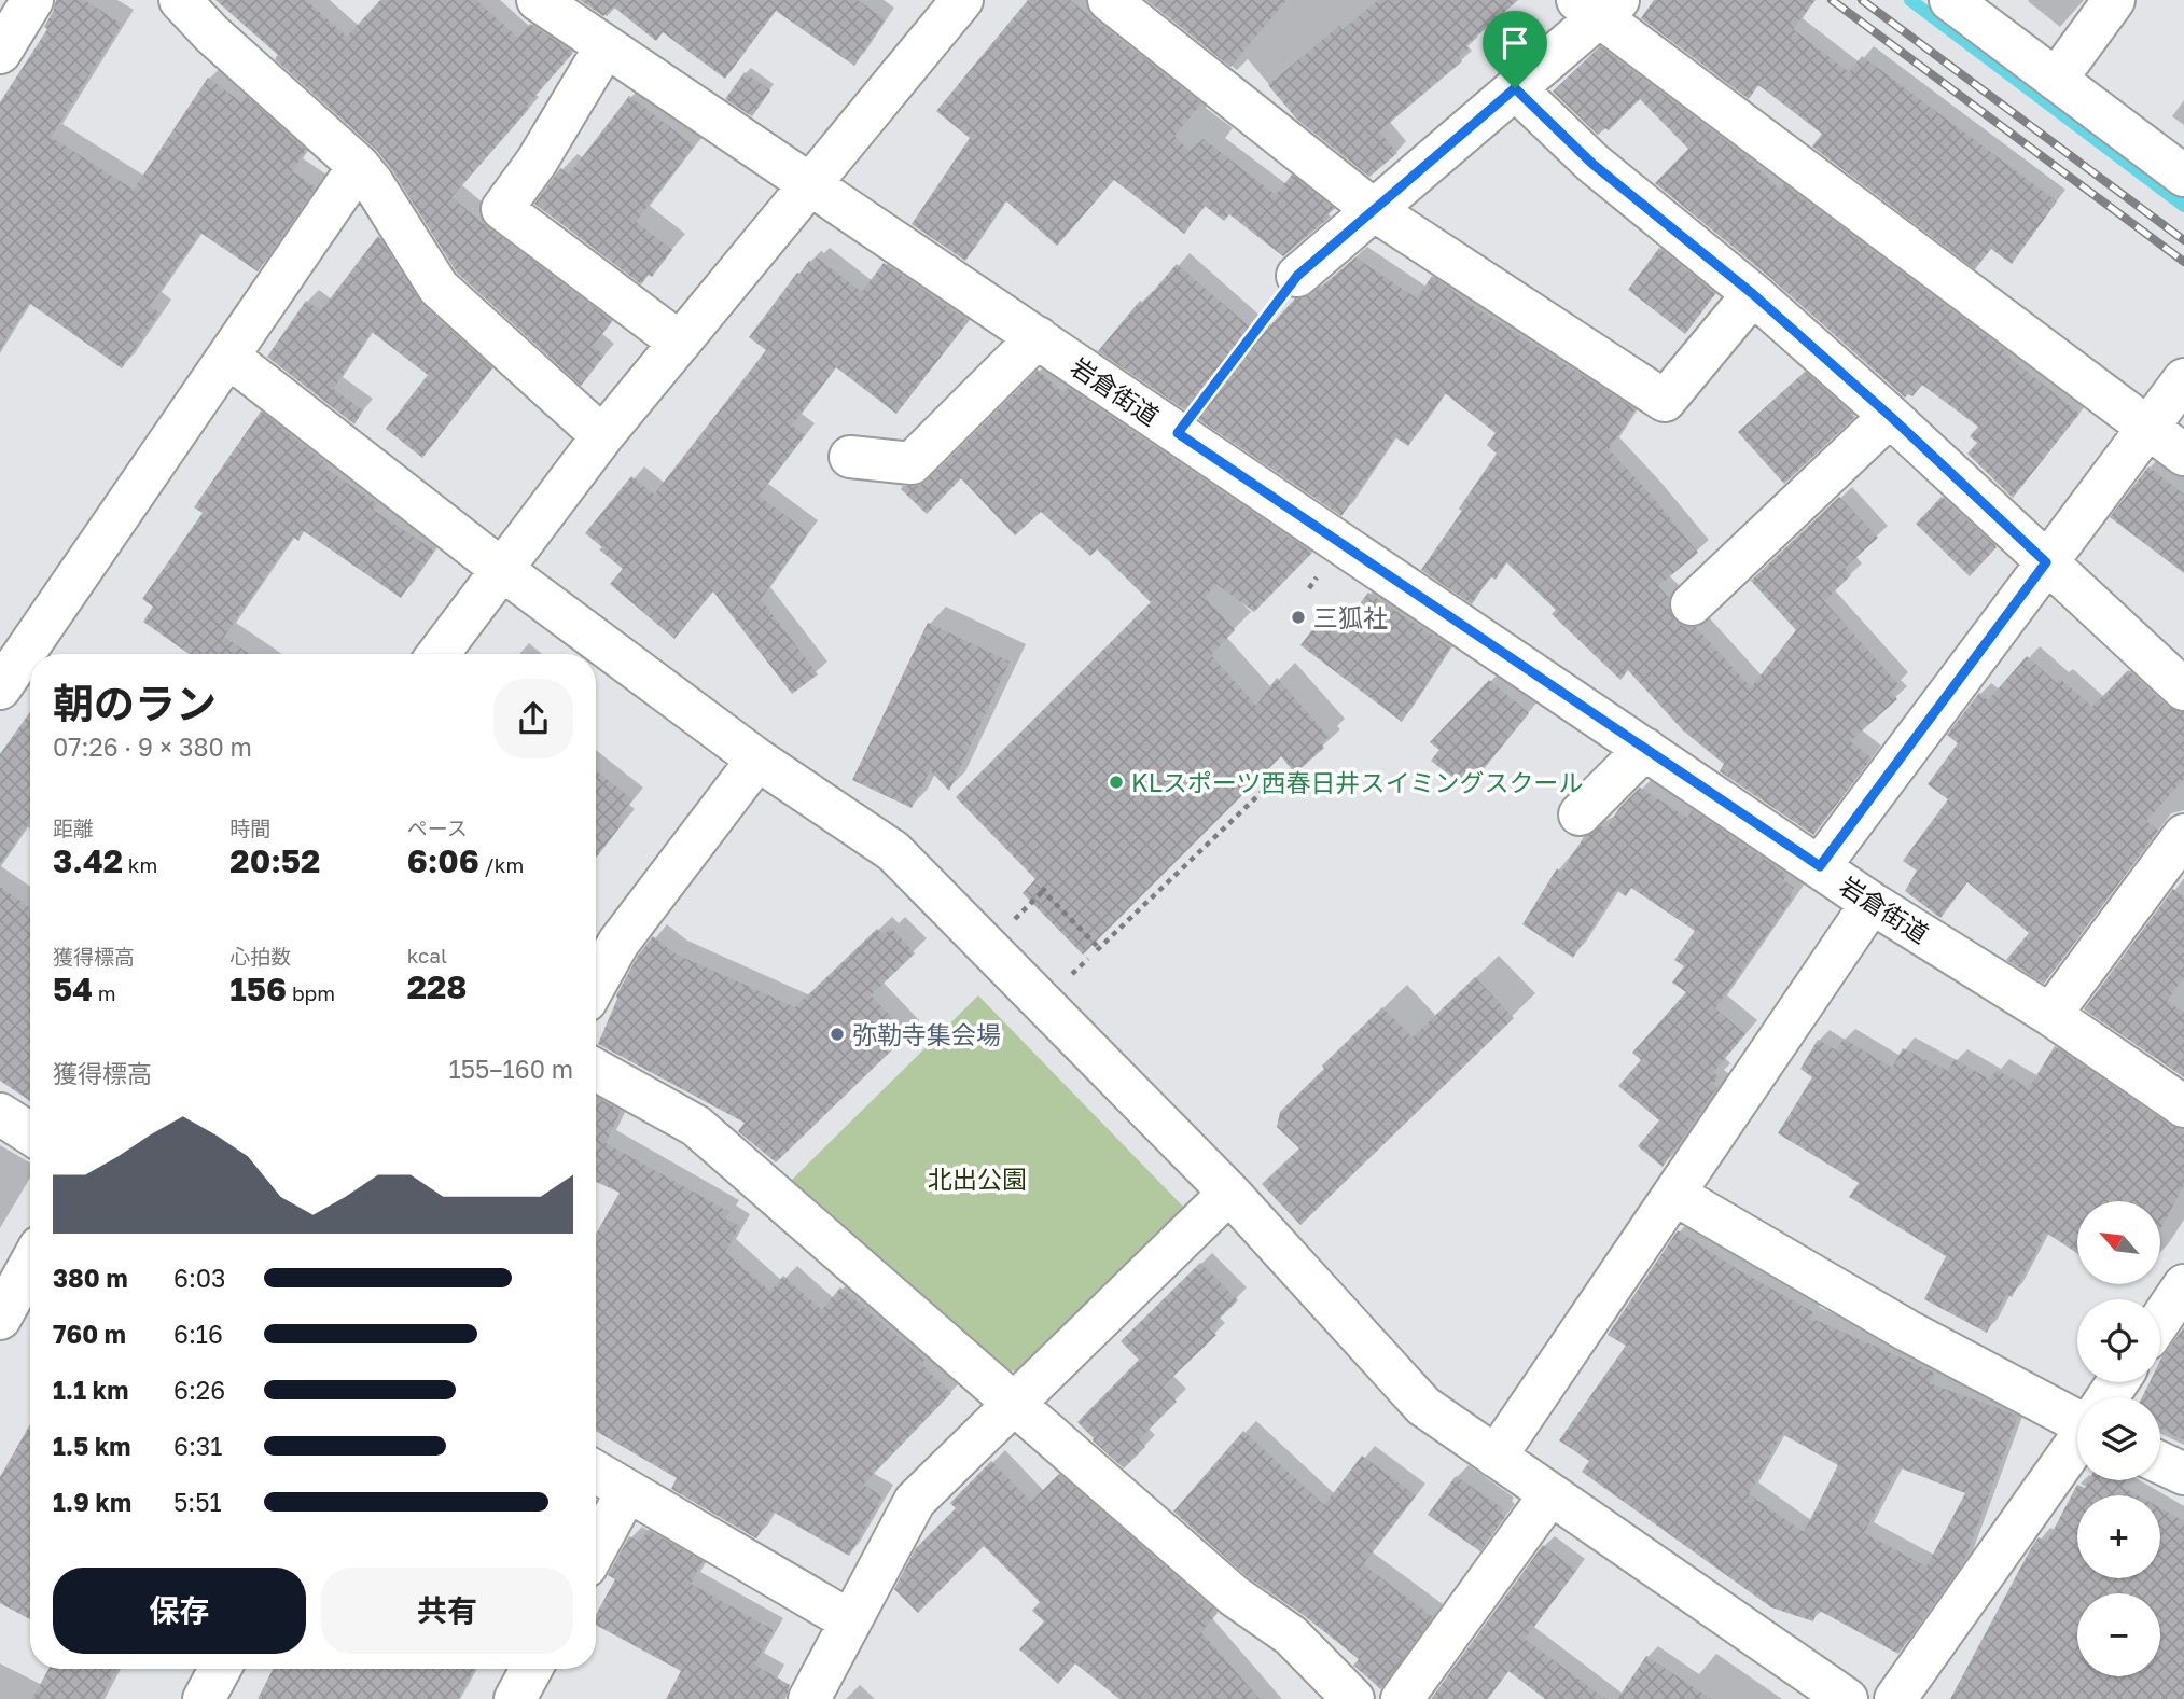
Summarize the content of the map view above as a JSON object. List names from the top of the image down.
{
  "streets": {
    "street": ["岩倉街道"]
  },
  "parks": ["北出公園"],
  "places": ["三狐社", "KLスポーツ西春日井スイミングスクール", "弥勒寺集会場"],
  "north": "top left",
  "page": {
    "heading": ["朝のラン", "07:26 · 9 × 380 m"],
    "stats": [
      ["距離", "3.42 km"],
      ["時間", "20:52"],
      ["ペース", "6:06 /km"],
      ["獲得標高", "54 m"],
      ["心拍数", "156 bpm"],
      ["kcal", "228"]
    ],
    "chart": ["獲得標高", "155–160 m"],
    "map_buttons": ["+", "−"],
    "list": [
      {
        "name": "380 m",
        "note": "6:03"
      },
      {
        "name": "760 m",
        "note": "6:16"
      },
      {
        "name": "1.1 km",
        "note": "6:26"
      },
      {
        "name": "1.5 km",
        "note": "6:31"
      },
      {
        "name": "1.9 km",
        "note": "5:51"
      }
    ],
    "buttons": ["保存", "共有"]
  }
}
